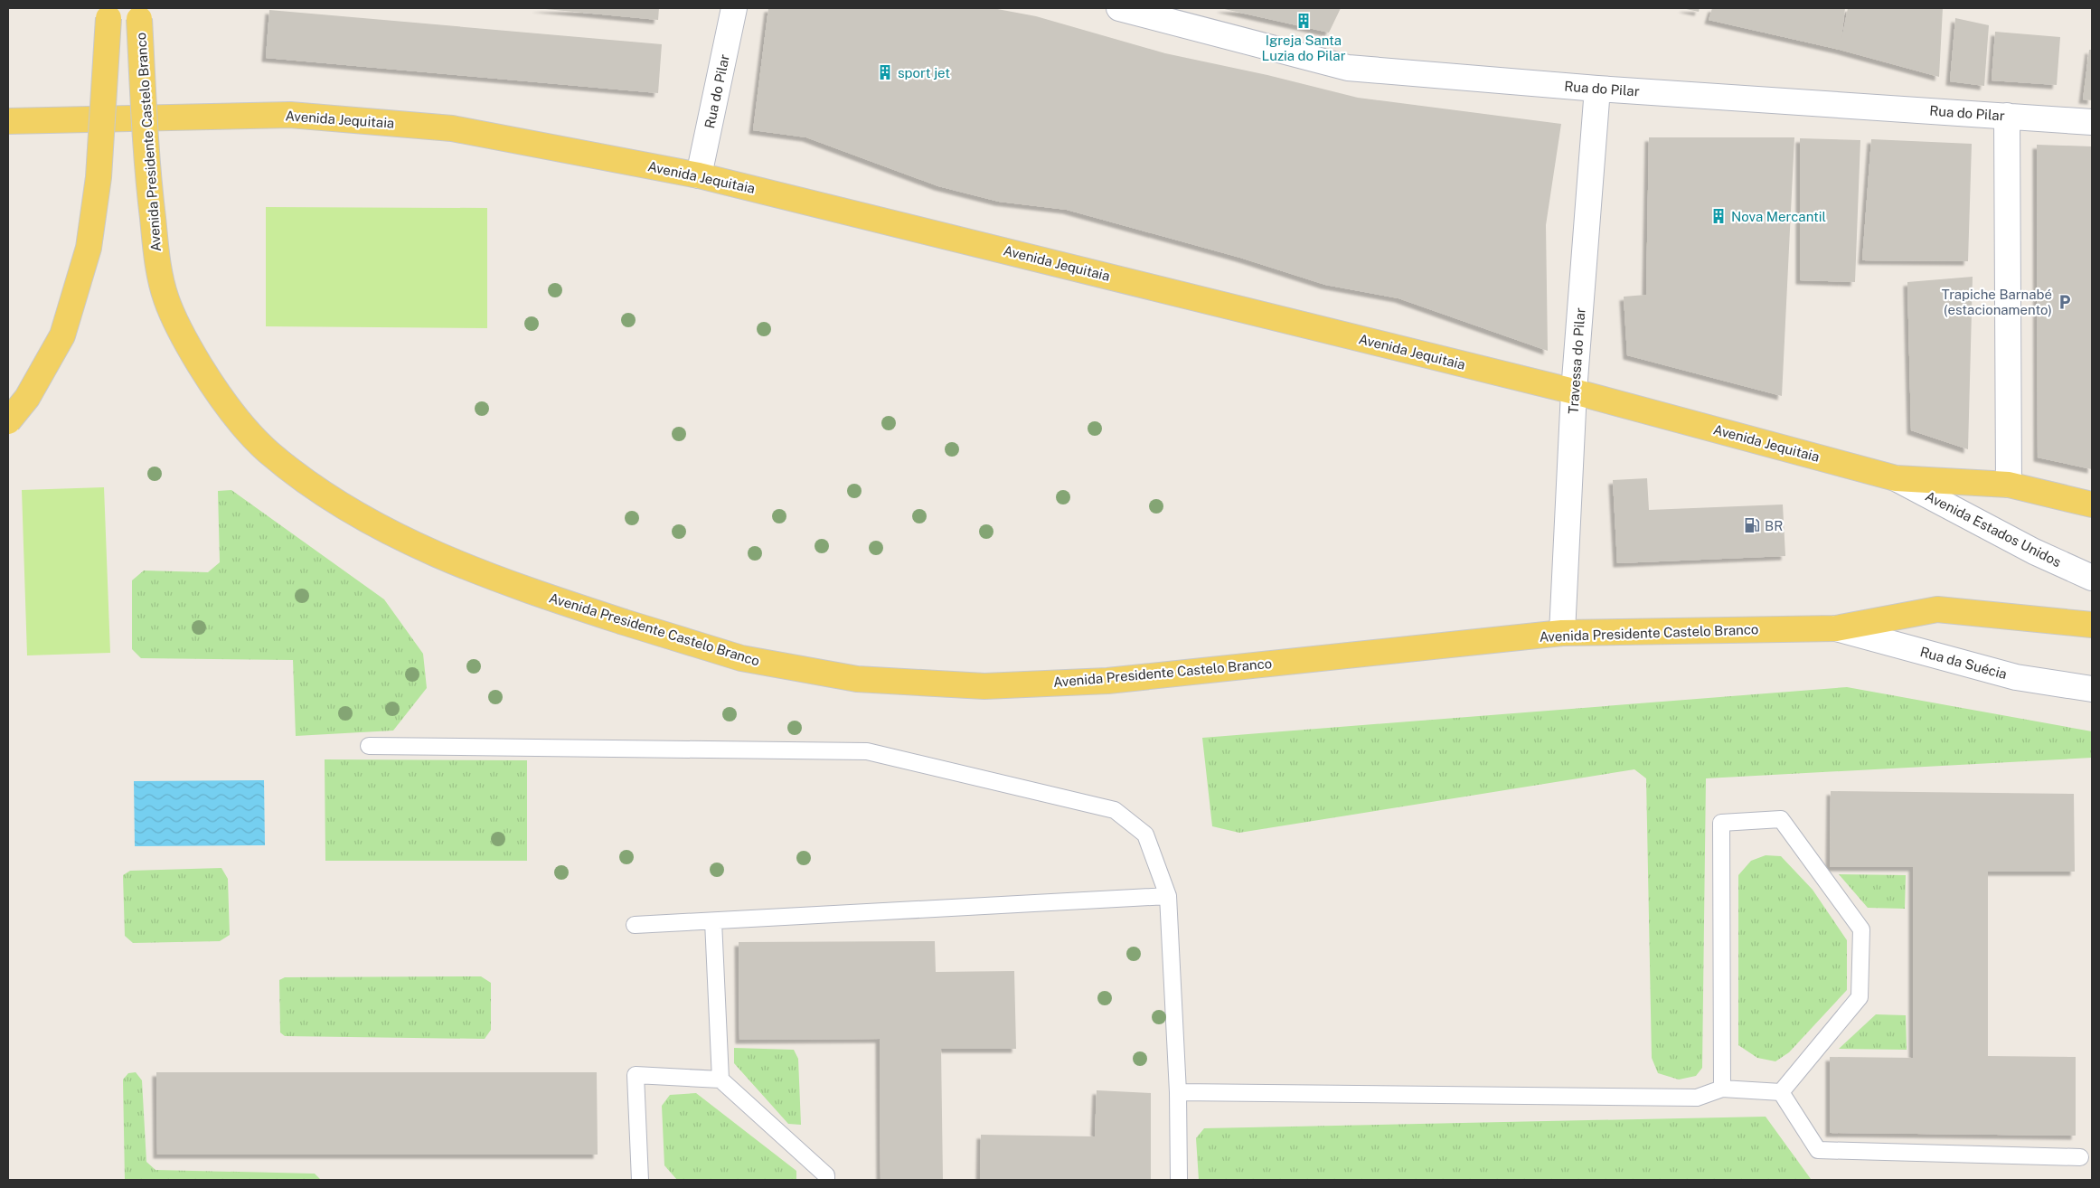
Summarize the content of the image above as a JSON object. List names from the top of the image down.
{
  "streets": {
    "main road": ["Avenida Jequitaia", "Avenida Presidente Castelo Branco"],
    "street": [
      "Rua do Pilar",
      "Travessa do Pilar",
      "Avenida Estados Unidos",
      "Rua da Suécia"
    ]
  },
  "crossings": [
    ["Rua do Pilar", "Avenida Jequitaia"],
    ["Rua do Pilar", "Travessa do Pilar"],
    ["Avenida Jequitaia", "Travessa do Pilar"],
    ["Avenida Jequitaia", "Avenida Estados Unidos"],
    ["Avenida Presidente Castelo Branco", "Travessa do Pilar"],
    ["Avenida Presidente Castelo Branco", "Rua da Suécia"]
  ],
  "places": {
    "building": ["Igreja Santa Luzia do Pilar", "sport jet", "Nova Mercantil"],
    "parking": ["Trapiche Barnabé (estacionamento)"],
    "fuel station": ["BR"]
  }
}
